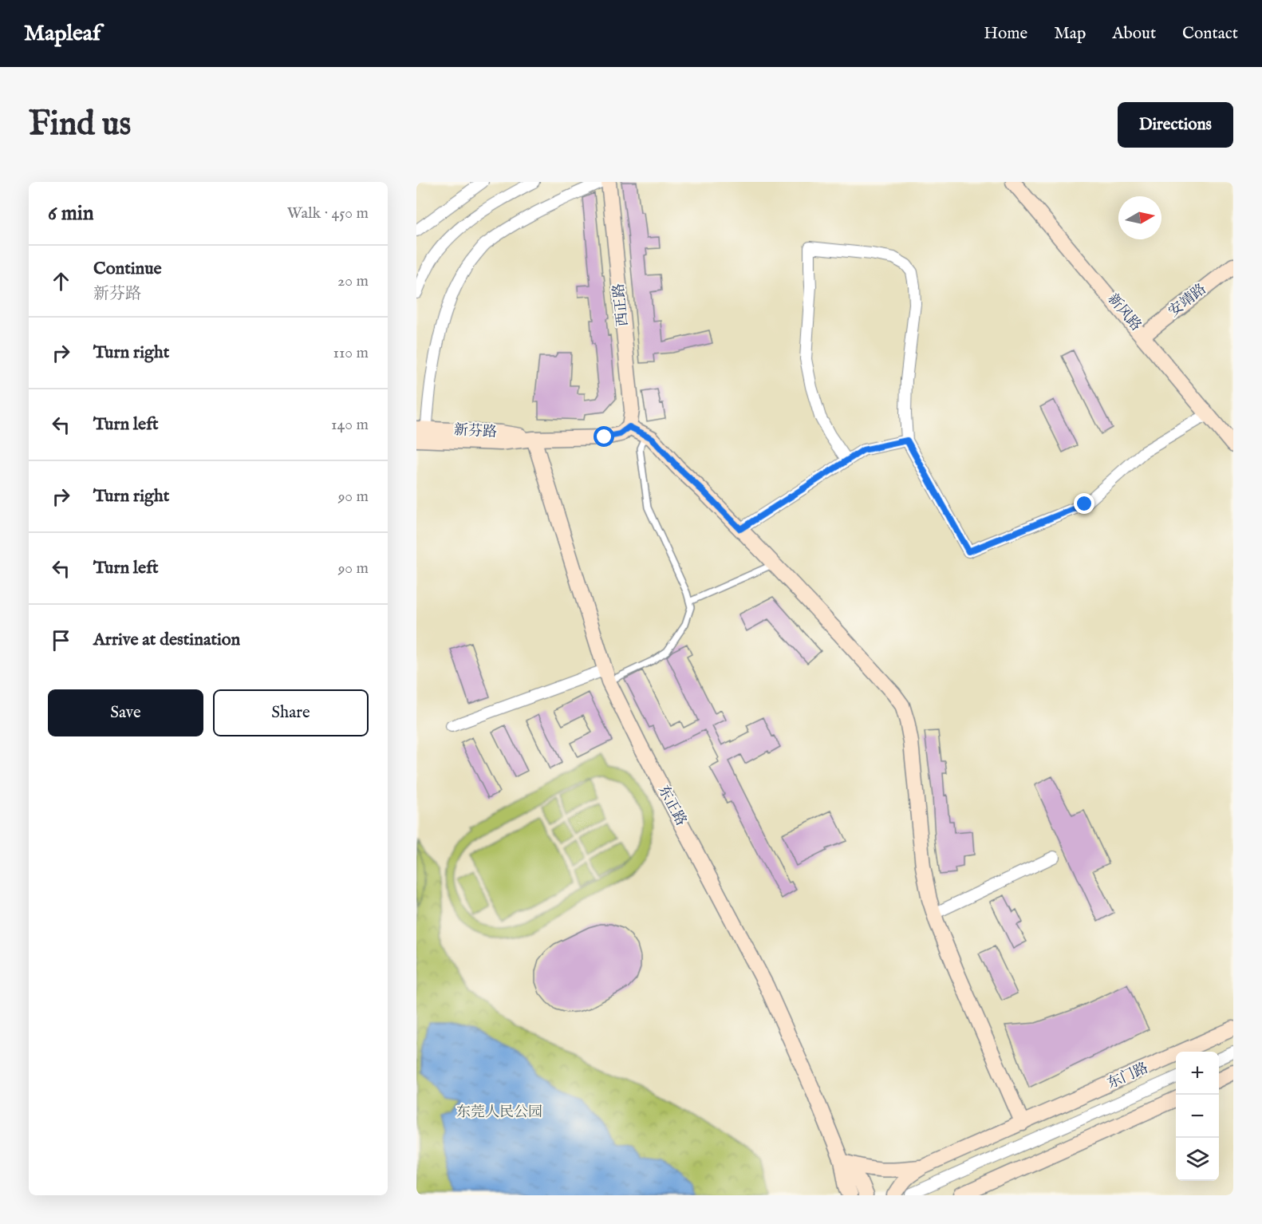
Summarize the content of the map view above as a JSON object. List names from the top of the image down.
{
  "streets": {
    "street": [
      "安靖路",
      "西正路",
      "新风路",
      "新芬路",
      "东正路",
      "东门路"
    ]
  },
  "crossings": [
    ["安靖路", "新风路"],
    ["西正路", "新芬路"],
    ["新芬路", "东正路"]
  ],
  "parks": ["东莞人民公园"],
  "north": "right",
  "page": {
    "header": "Mapleaf",
    "nav": [
      "Home",
      "Map",
      "About",
      "Contact"
    ],
    "buttons": [
      "Directions",
      ["Save", "Share"]
    ],
    "title": "Find us",
    "heading": ["6 min", "Walk · 450 m"],
    "list": [
      ["Continue", "新芬路", "20 m"],
      ["Turn right", "110 m"],
      ["Turn left", "140 m"],
      ["Turn right", "90 m"],
      ["Turn left", "90 m"],
      "Arrive at destination"
    ],
    "map_buttons": ["+", "−"]
  }
}
